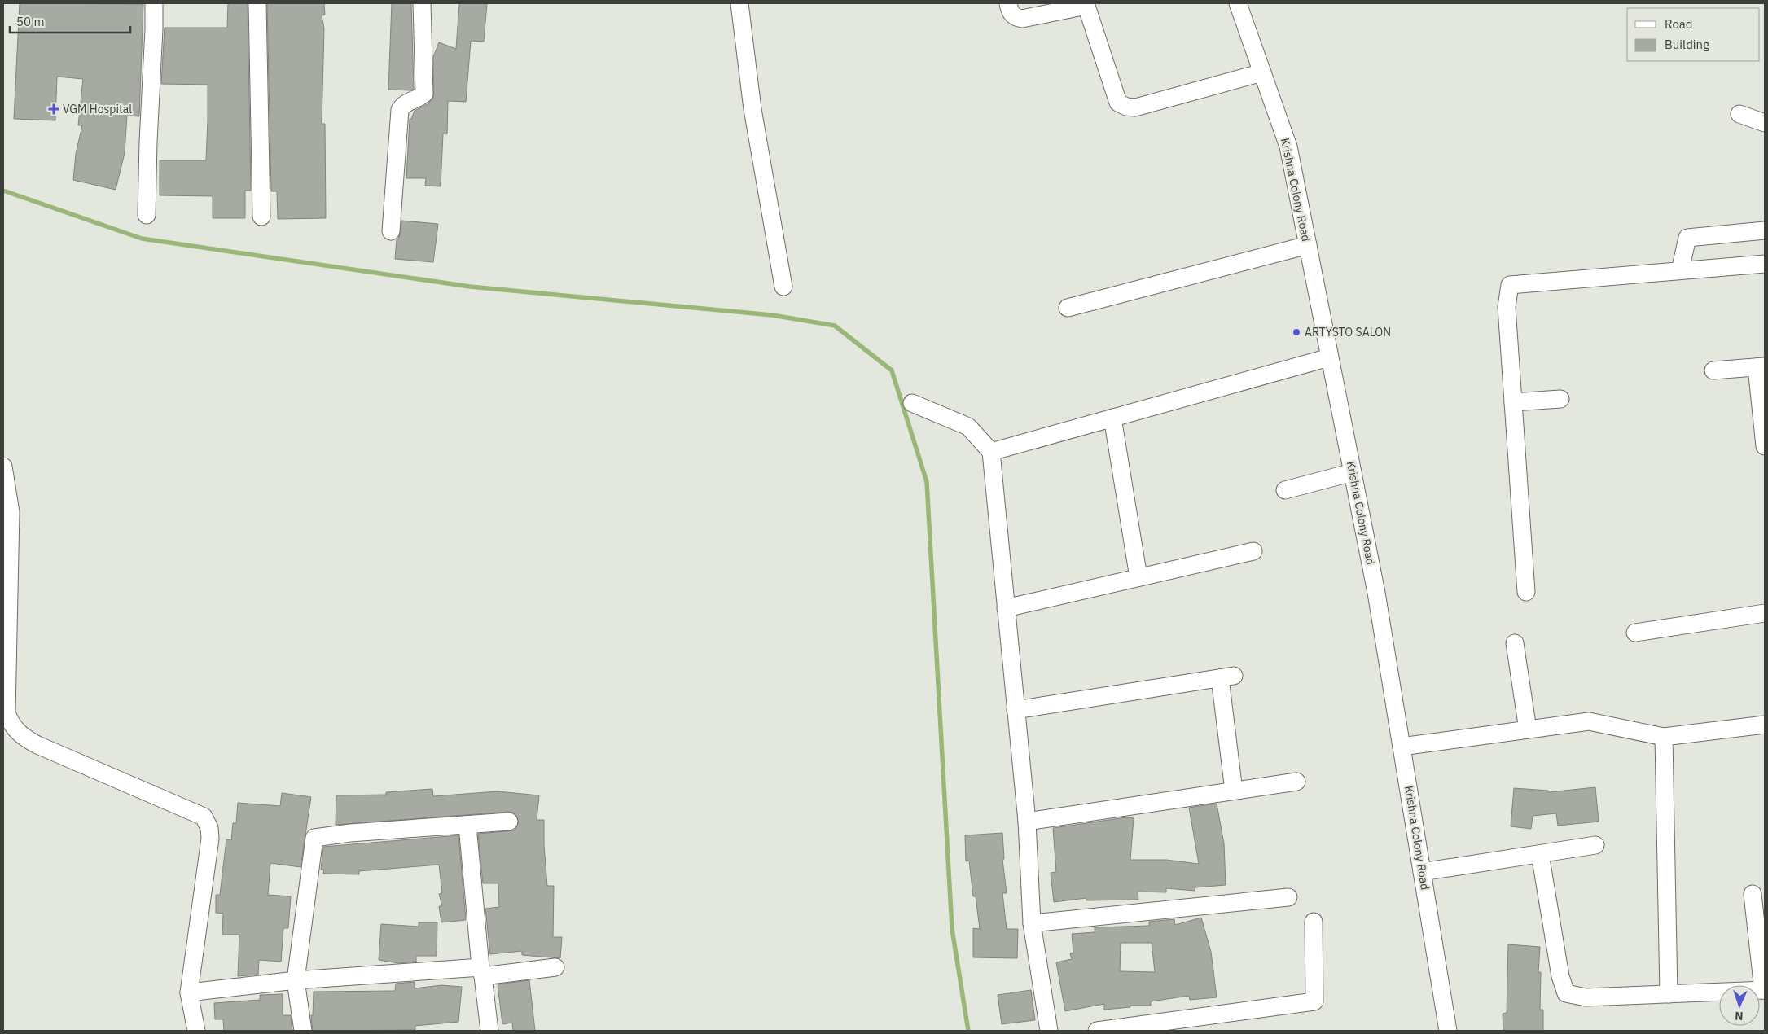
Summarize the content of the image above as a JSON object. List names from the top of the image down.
{
  "streets": {
    "street": ["Krishna Colony Road"]
  },
  "places": {
    "health": ["VGM Hospital"],
    "other": ["ARTYSTO SALON"]
  },
  "legend": ["Road", "Building"],
  "scale_bar": "50 m",
  "north": "bottom"
}
